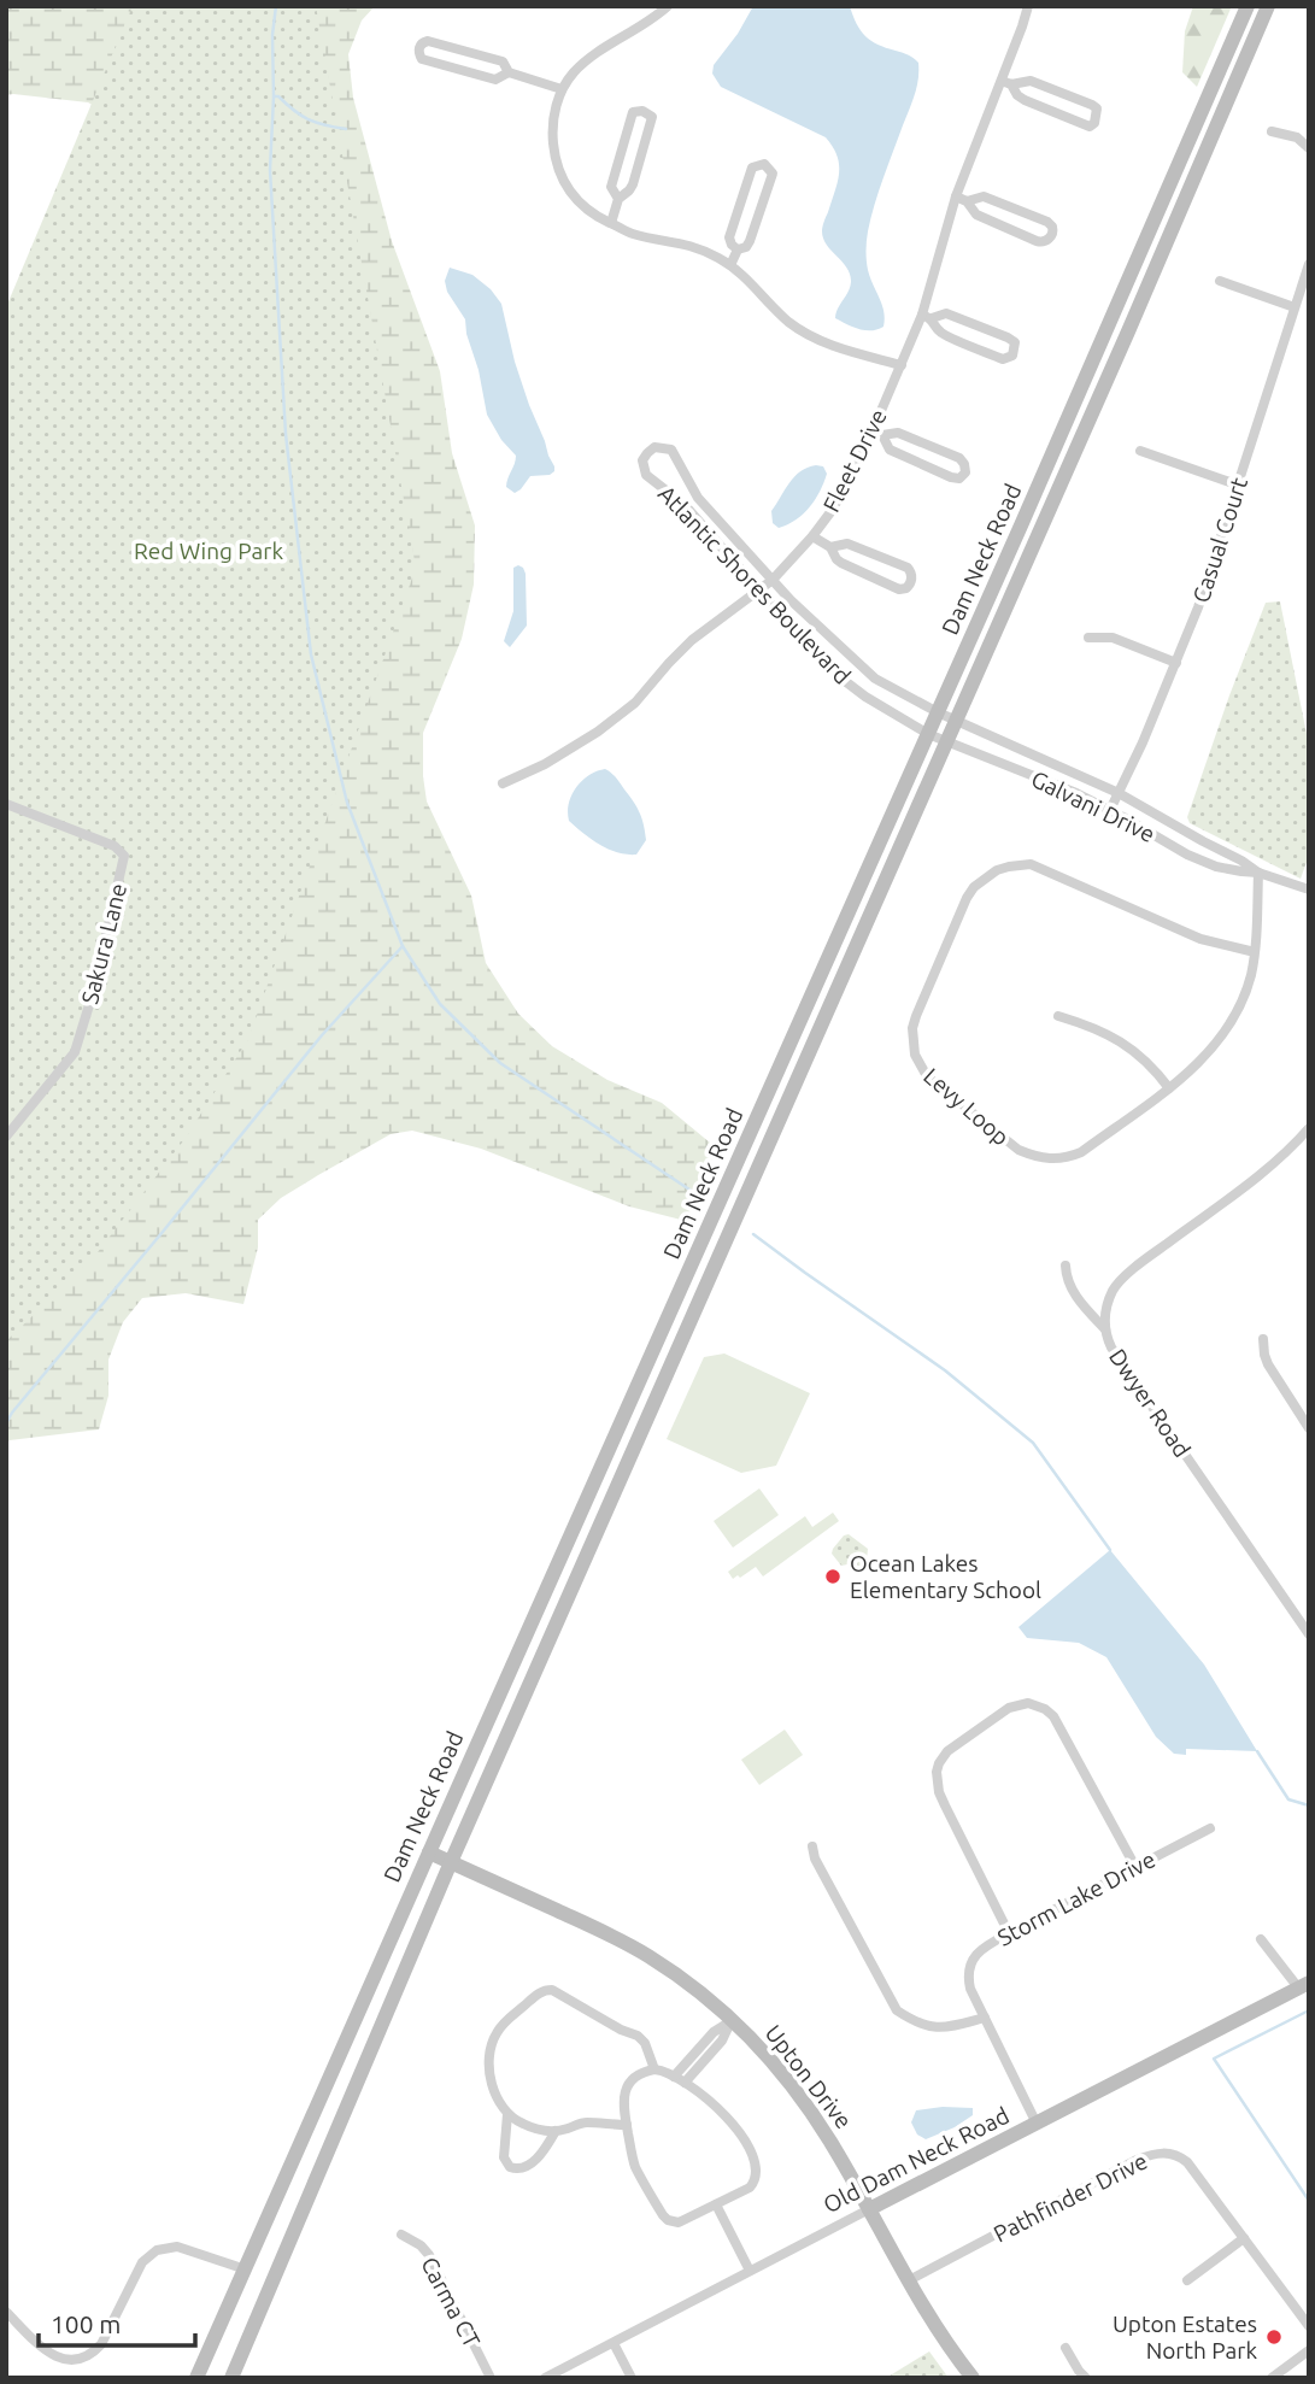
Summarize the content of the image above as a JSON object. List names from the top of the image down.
{
  "streets": {
    "main road": ["Dam Neck Road", "Upton Drive", "Old Dam Neck Road"],
    "street": [
      "Fleet Drive",
      "Casual Court",
      "Atlantic Shores Boulevard",
      "Galvani Drive",
      "Sakura Lane",
      "Levy Loop",
      "Dwyer Road",
      "Storm Lake Drive",
      "Pathfinder Drive",
      "Carma CT"
    ]
  },
  "crossings": [
    ["Fleet Drive", "Atlantic Shores Boulevard"],
    ["Casual Court", "Galvani Drive"],
    ["Dam Neck Road", "Atlantic Shores Boulevard"],
    ["Dam Neck Road", "Galvani Drive"],
    ["Dam Neck Road", "Upton Drive"],
    ["Atlantic Shores Boulevard", "Galvani Drive"],
    ["Galvani Drive", "Levy Loop"],
    ["Storm Lake Drive", "Old Dam Neck Road"],
    ["Upton Drive", "Old Dam Neck Road"],
    ["Upton Drive", "Pathfinder Drive"]
  ],
  "parks": ["Red Wing Park"],
  "places": ["Ocean Lakes Elementary School", "Upton Estates North Park"],
  "scale_bar": "100 m"
}
